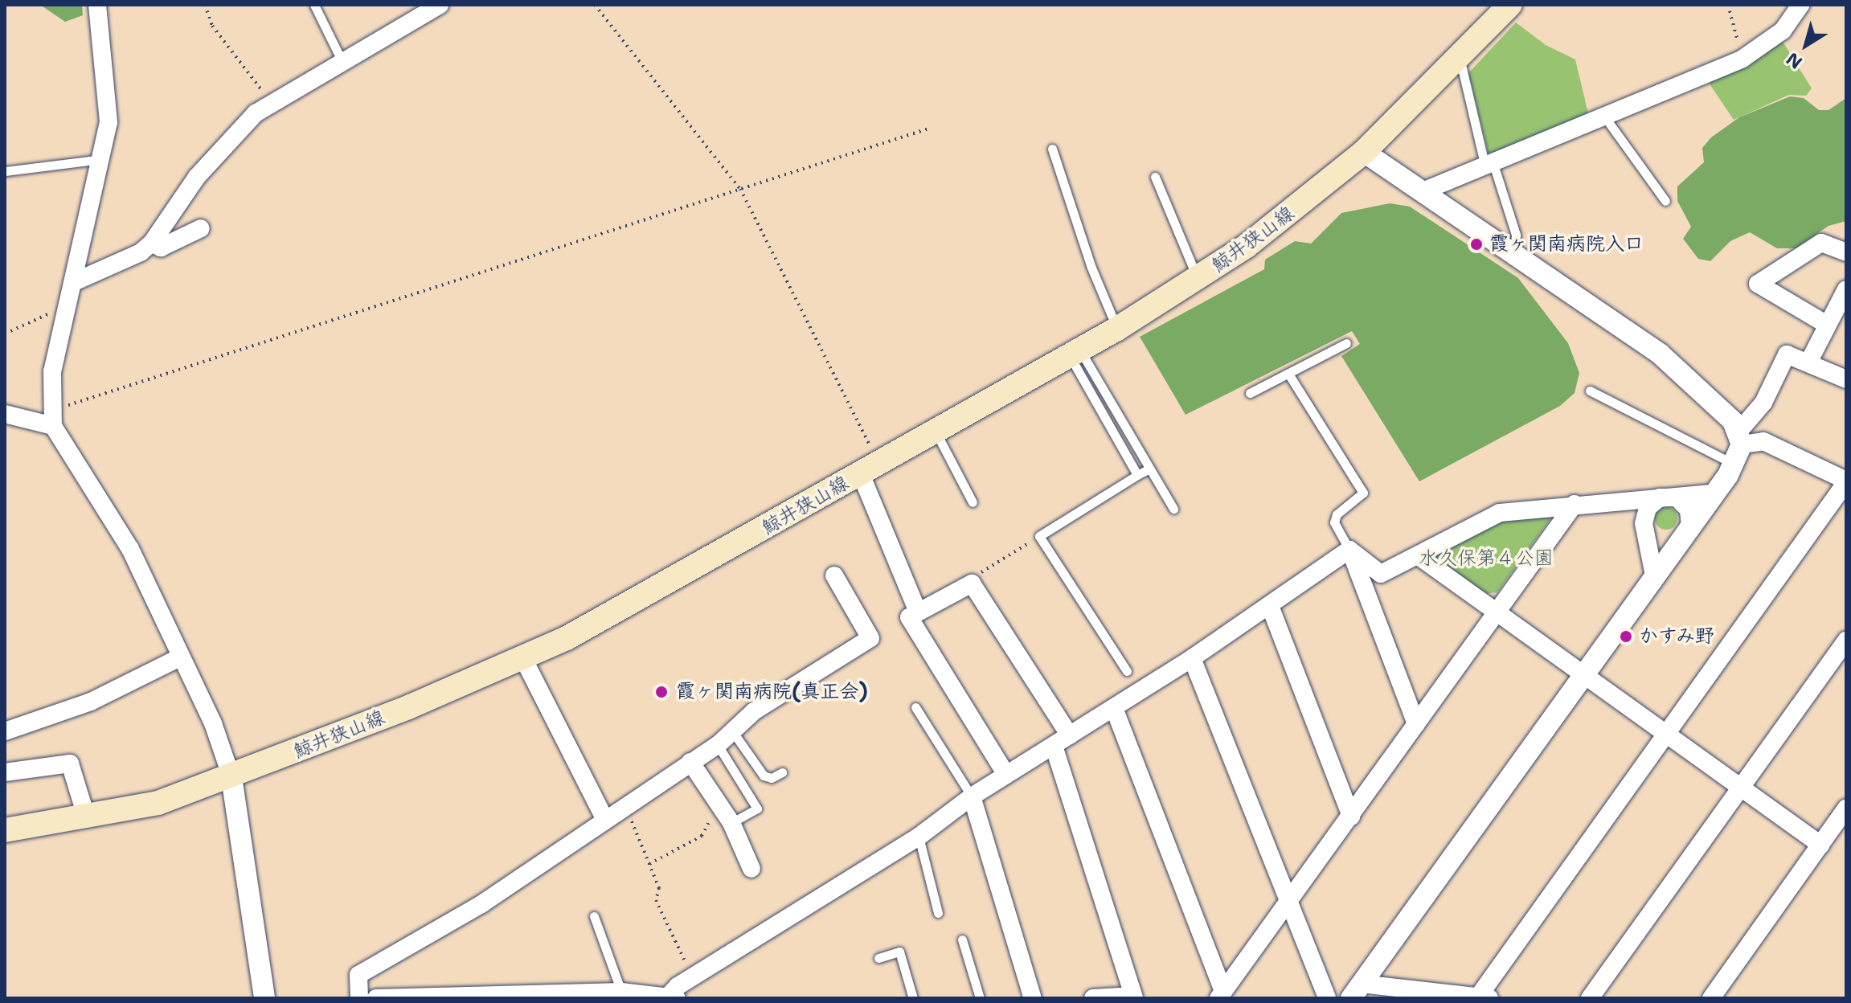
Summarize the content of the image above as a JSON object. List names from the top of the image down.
{
  "streets": {
    "main road": ["鯨井狭山線"]
  },
  "parks": ["水久保第４公園"],
  "places": ["霞ヶ関南病院入口", "かすみ野", "霞ヶ関南病院(真正会)"],
  "north": "bottom left"
}
